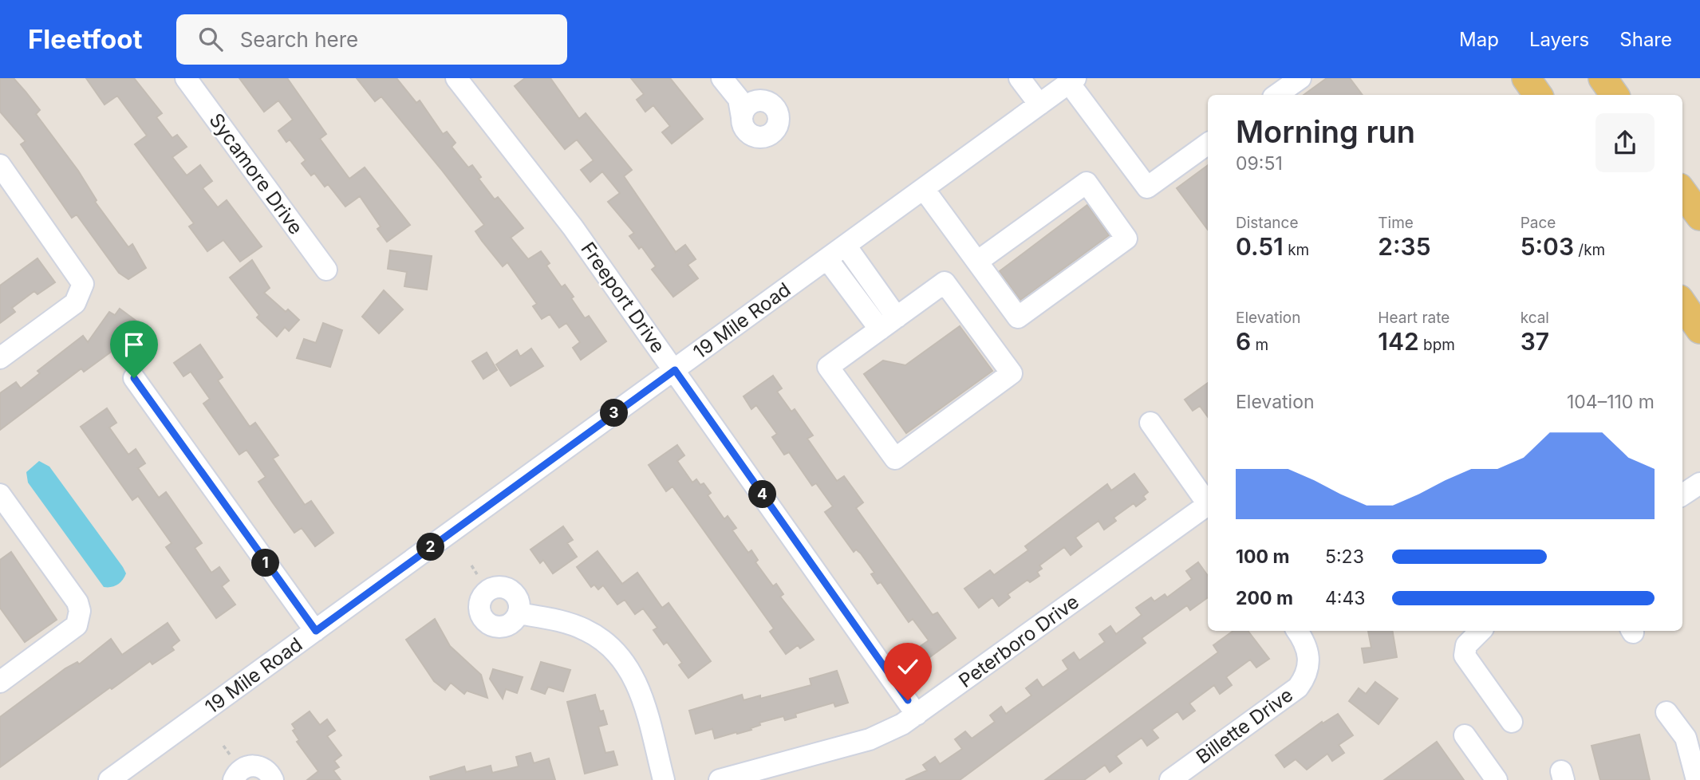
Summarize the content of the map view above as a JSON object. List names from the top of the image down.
{
  "streets": {
    "street": [
      "Sycamore Drive",
      "Freeport Drive",
      "19 Mile Road",
      "Peterboro Drive",
      "Billette Drive"
    ]
  },
  "crossings": [
    ["Freeport Drive", "19 Mile Road"],
    ["Freeport Drive", "Peterboro Drive"]
  ],
  "page": {
    "header": "Fleetfoot",
    "search": "Search here",
    "nav": ["Map", "Layers", "Share"],
    "heading": ["Morning run", "09:51"],
    "stats": [
      ["Distance", "0.51 km"],
      ["Time", "2:35"],
      ["Pace", "5:03 /km"],
      ["Elevation", "6 m"],
      ["Heart rate", "142 bpm"],
      ["kcal", "37"]
    ],
    "chart": ["Elevation", "104–110 m"],
    "pins": [
      "3",
      "4",
      "2",
      "1"
    ],
    "list": [
      {
        "name": "100 m",
        "note": "5:23"
      },
      {
        "name": "200 m",
        "note": "4:43"
      }
    ]
  }
}
